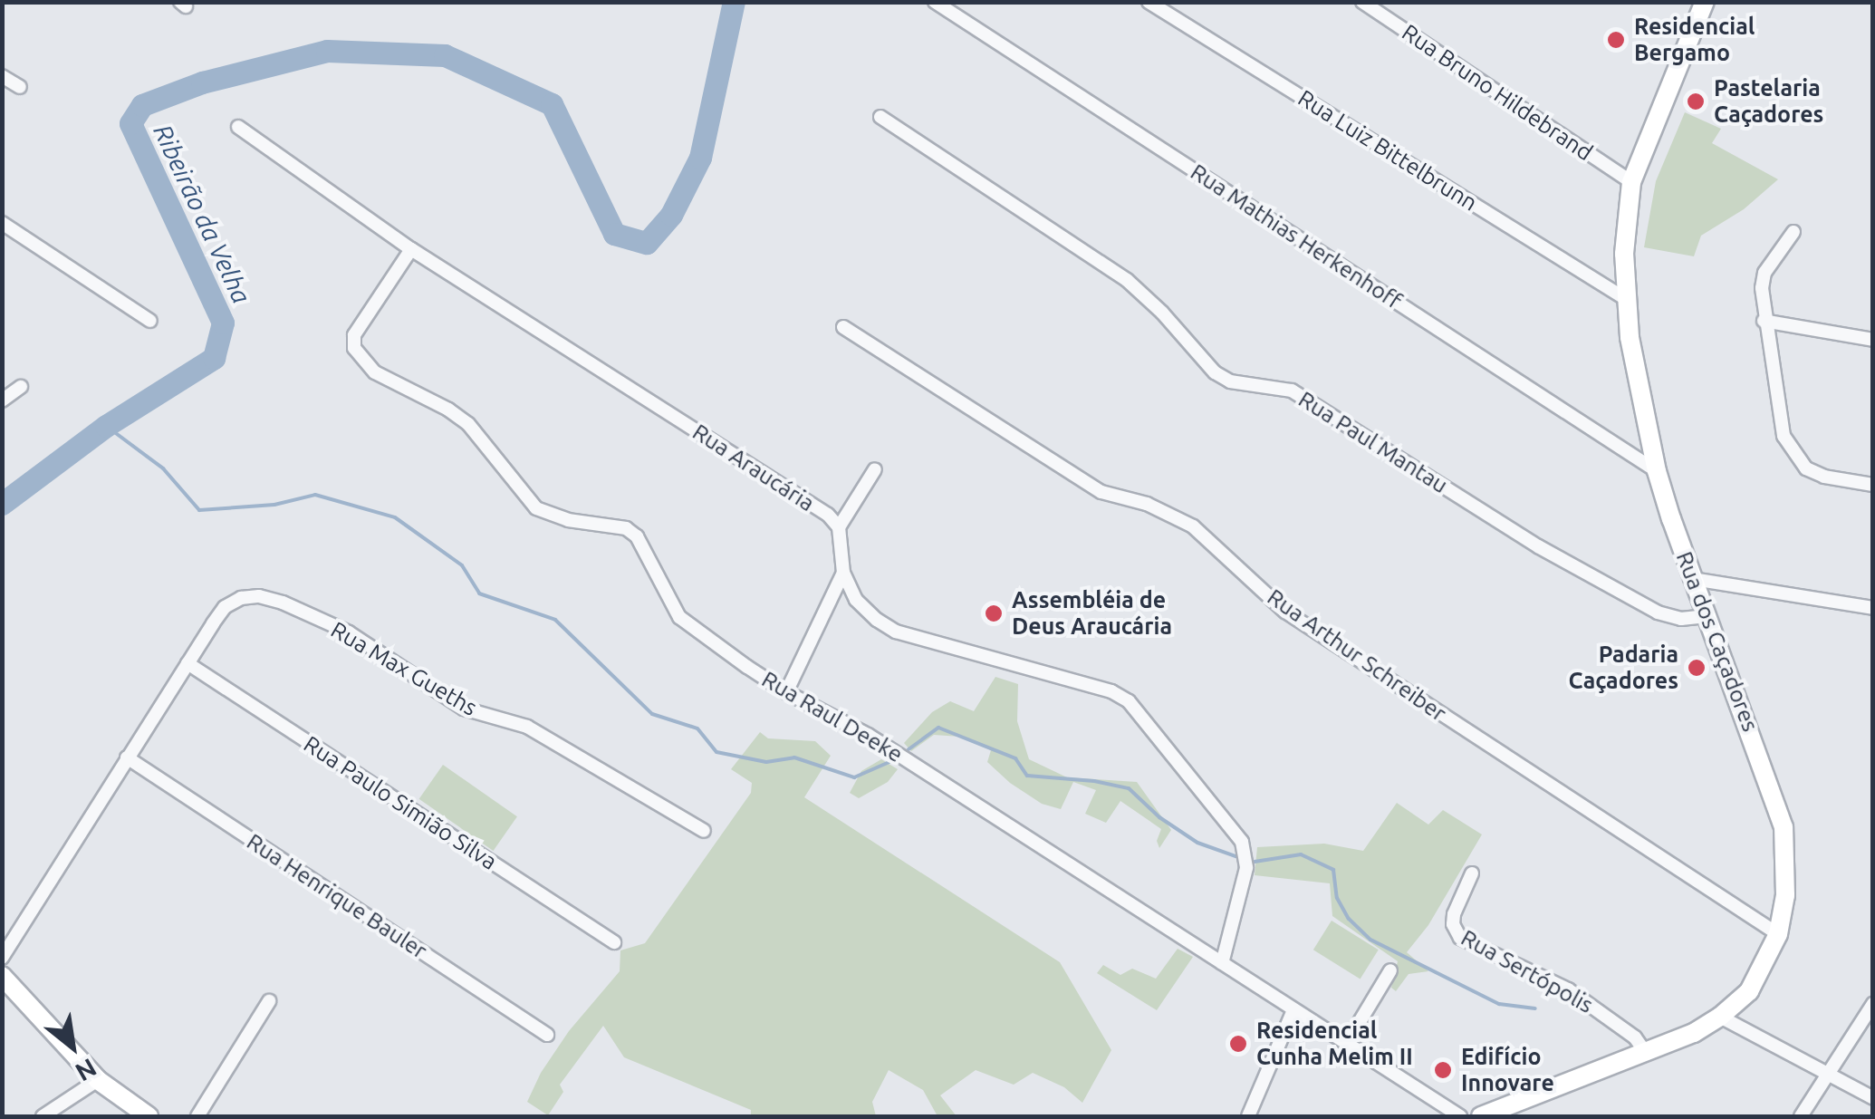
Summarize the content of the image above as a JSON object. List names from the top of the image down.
{
  "streets": {
    "main road": ["Rua dos Caçadores"],
    "street": [
      "Rua Bruno Hildebrand",
      "Rua Luiz Bittelbrunn",
      "Rua Mathias Herkenhoff",
      "Rua Paul Mantau",
      "Rua Araucária",
      "Rua Arthur Schreiber",
      "Rua Max Gueths",
      "Rua Raul Deeke",
      "Rua Paulo Simião Silva",
      "Rua Henrique Bauler",
      "Rua Sertópolis"
    ]
  },
  "crossings": [
    ["Rua Bruno Hildebrand", "Rua dos Caçadores"],
    ["Rua Luiz Bittelbrunn", "Rua dos Caçadores"],
    ["Rua Mathias Herkenhoff", "Rua dos Caçadores"],
    ["Rua Paul Mantau", "Rua dos Caçadores"],
    ["Rua Araucária", "Rua Raul Deeke"],
    ["Rua dos Caçadores", "Rua Arthur Schreiber"],
    ["Rua dos Caçadores", "Rua Sertópolis"],
    ["Rua Max Gueths", "Rua Paulo Simião Silva"],
    ["Rua Max Gueths", "Rua Henrique Bauler"]
  ],
  "water": ["Ribeirão da Velha"],
  "places": [
    "Residencial Bergamo",
    "Pastelaria Caçadores",
    "Assembléia de Deus Araucária",
    "Padaria Caçadores",
    "Residencial Cunha Melim II",
    "Edifício Innovare"
  ],
  "north": "bottom right"
}
